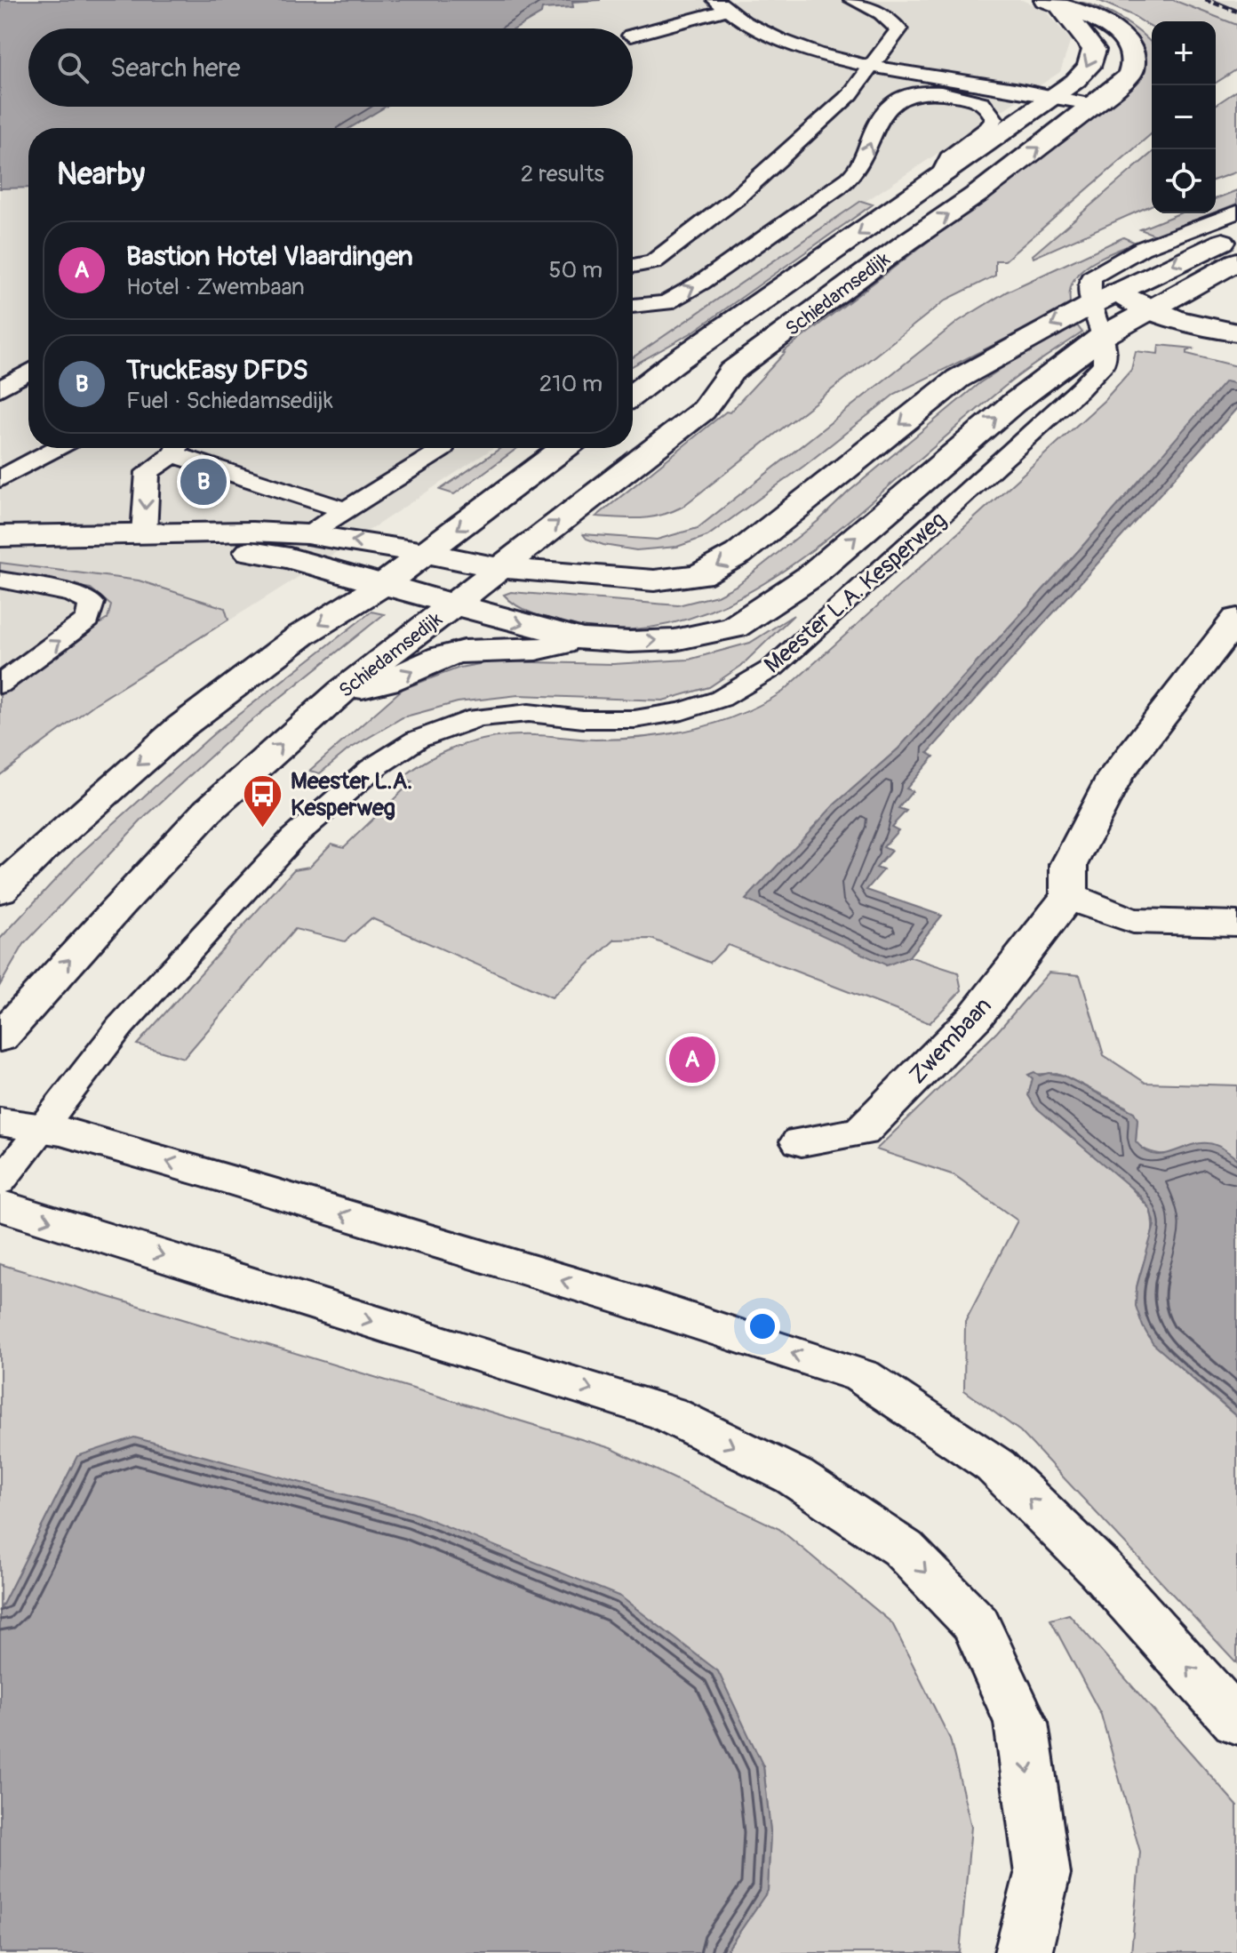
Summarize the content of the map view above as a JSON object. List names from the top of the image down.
{
  "streets": {
    "main road": ["Schiedamsedijk", "Meester L.A. Kesperweg", "Zwembaan"]
  },
  "crossings": [
    ["Schiedamsedijk", "Meester L.A. Kesperweg"]
  ],
  "places": {
    "bus stop": ["Meester L.A. Kesperweg"]
  },
  "page": {
    "map_buttons": ["+", "−"],
    "search": "Search here",
    "heading": ["Nearby", "2 results"],
    "list": [
      {
        "mark": "A",
        "name": "Bastion Hotel Vlaardingen",
        "note": "Hotel · Zwembaan",
        "value": "50 m"
      },
      {
        "mark": "B",
        "name": "TruckEasy DFDS",
        "note": "Fuel · Schiedamsedijk",
        "value": "210 m"
      }
    ],
    "pins": ["B", "A"]
  }
}
